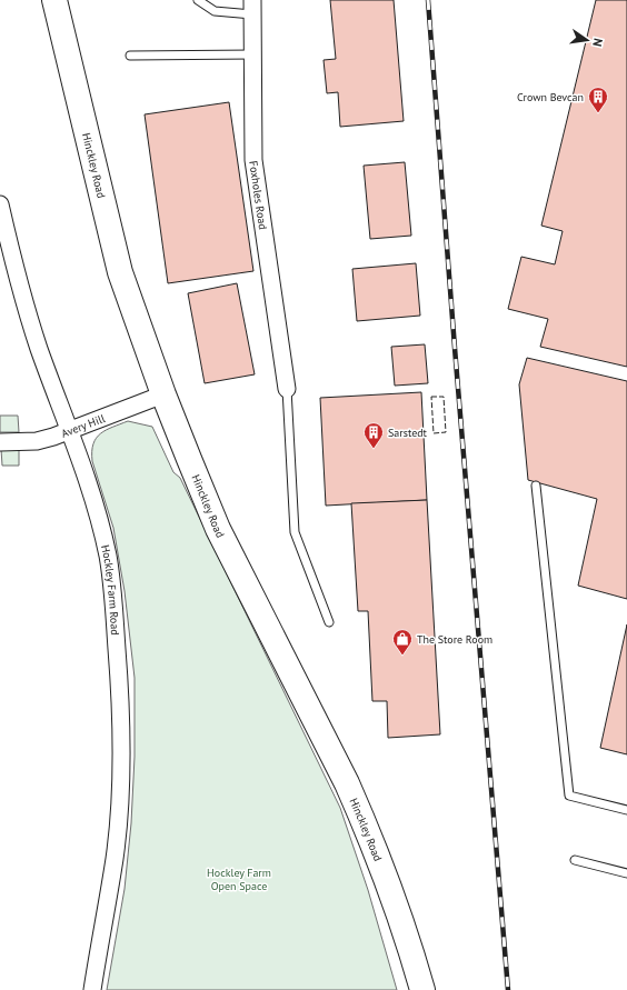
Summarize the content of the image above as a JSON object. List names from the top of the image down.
{
  "streets": {
    "main road": ["Hinckley Road"],
    "street": ["Foxholes Road", "Avery Hill", "Hockley Farm Road"]
  },
  "crossings": [
    ["Hinckley Road", "Avery Hill"],
    ["Avery Hill", "Hockley Farm Road"]
  ],
  "parks": ["Hockley Farm Open Space"],
  "places": {
    "building": ["Crown Bevcan", "Sarstedt"],
    "shop": ["The Store Room"]
  },
  "north": "right"
}
